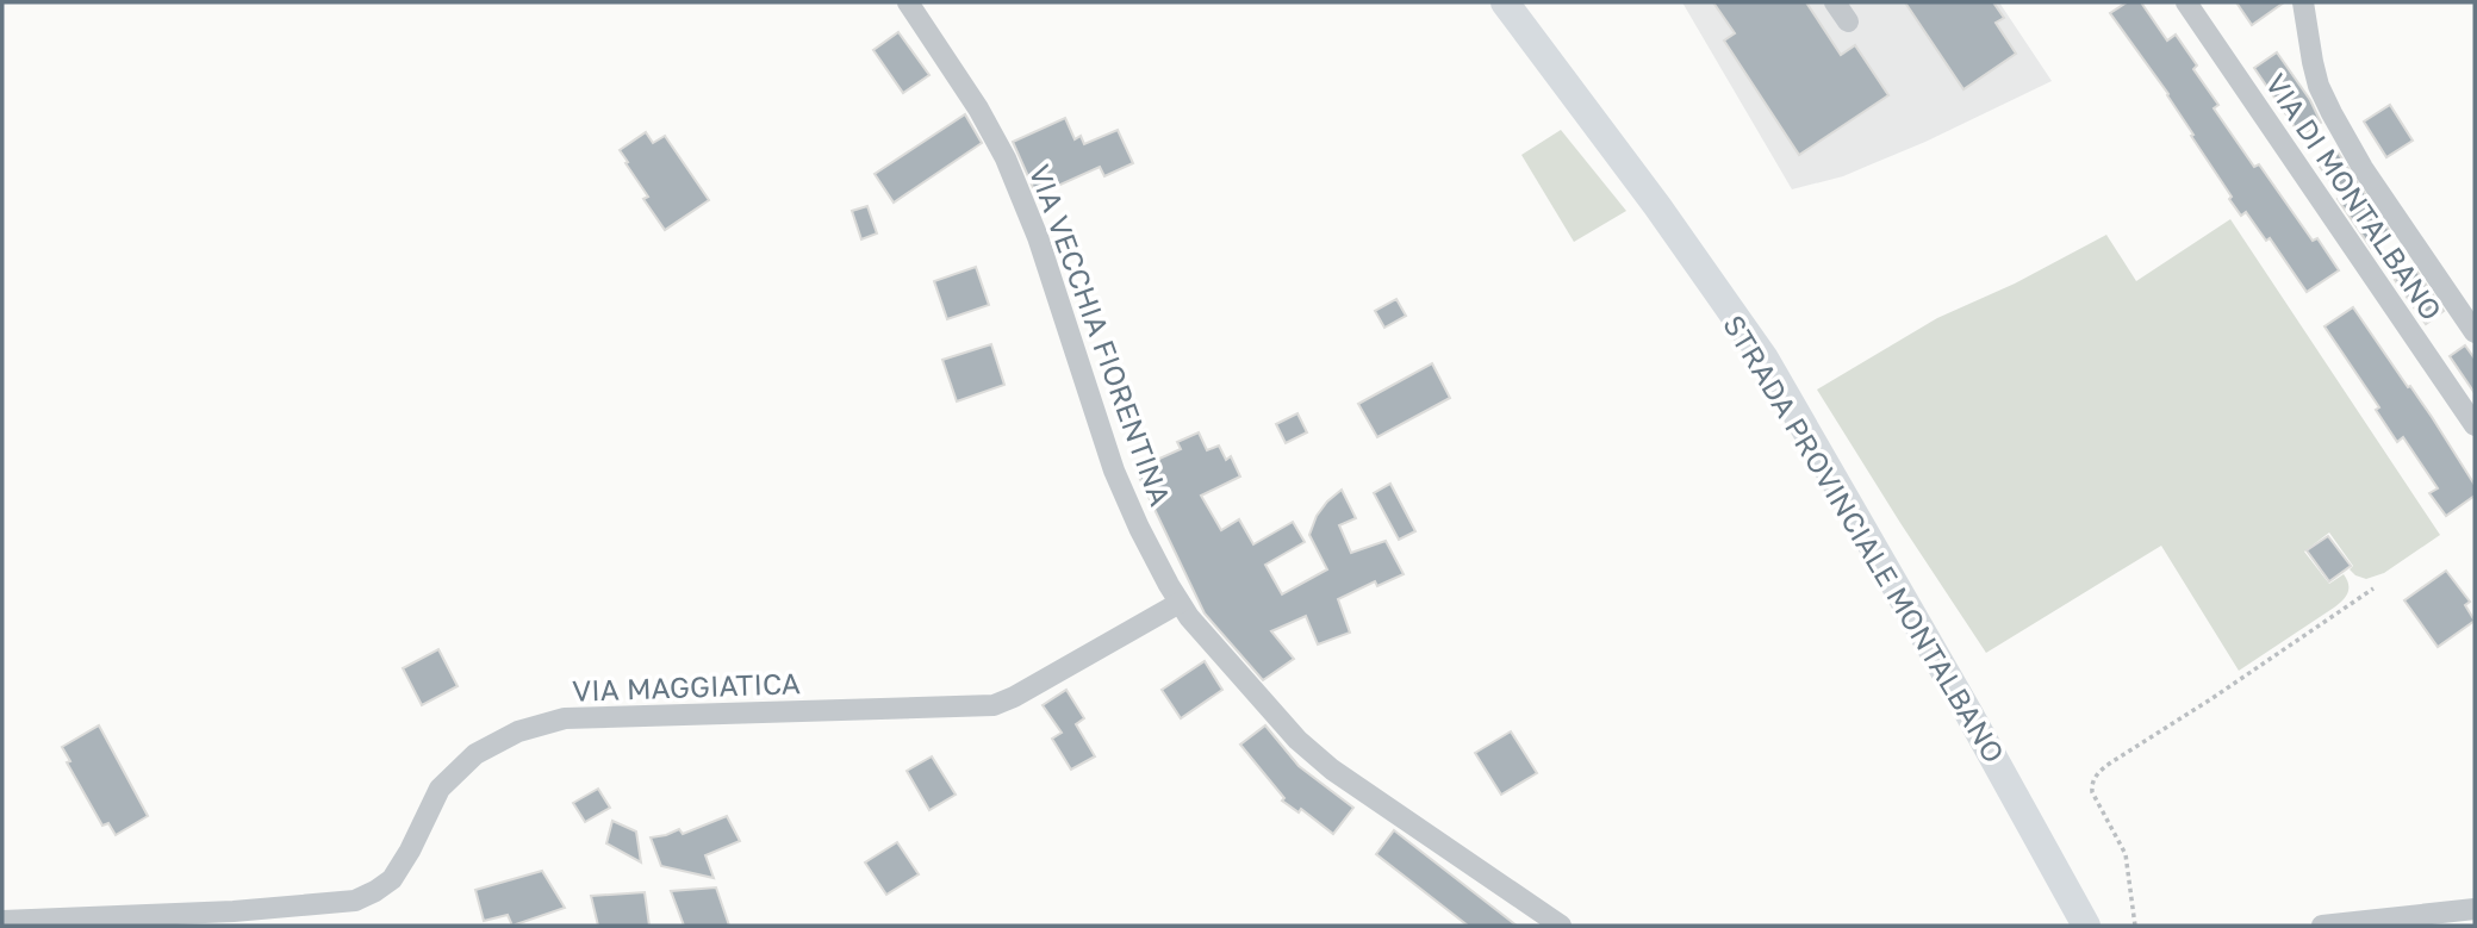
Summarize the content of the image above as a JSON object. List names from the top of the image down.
{
  "streets": {
    "main road": ["STRADA PROVINCIALE MONTALBANO"],
    "street": ["VIA DI MONTALBANO", "VIA VECCHIA FIORENTINA", "VIA MAGGIATICA"]
  },
  "crossings": [
    ["VIA VECCHIA FIORENTINA", "VIA MAGGIATICA"]
  ]
}
